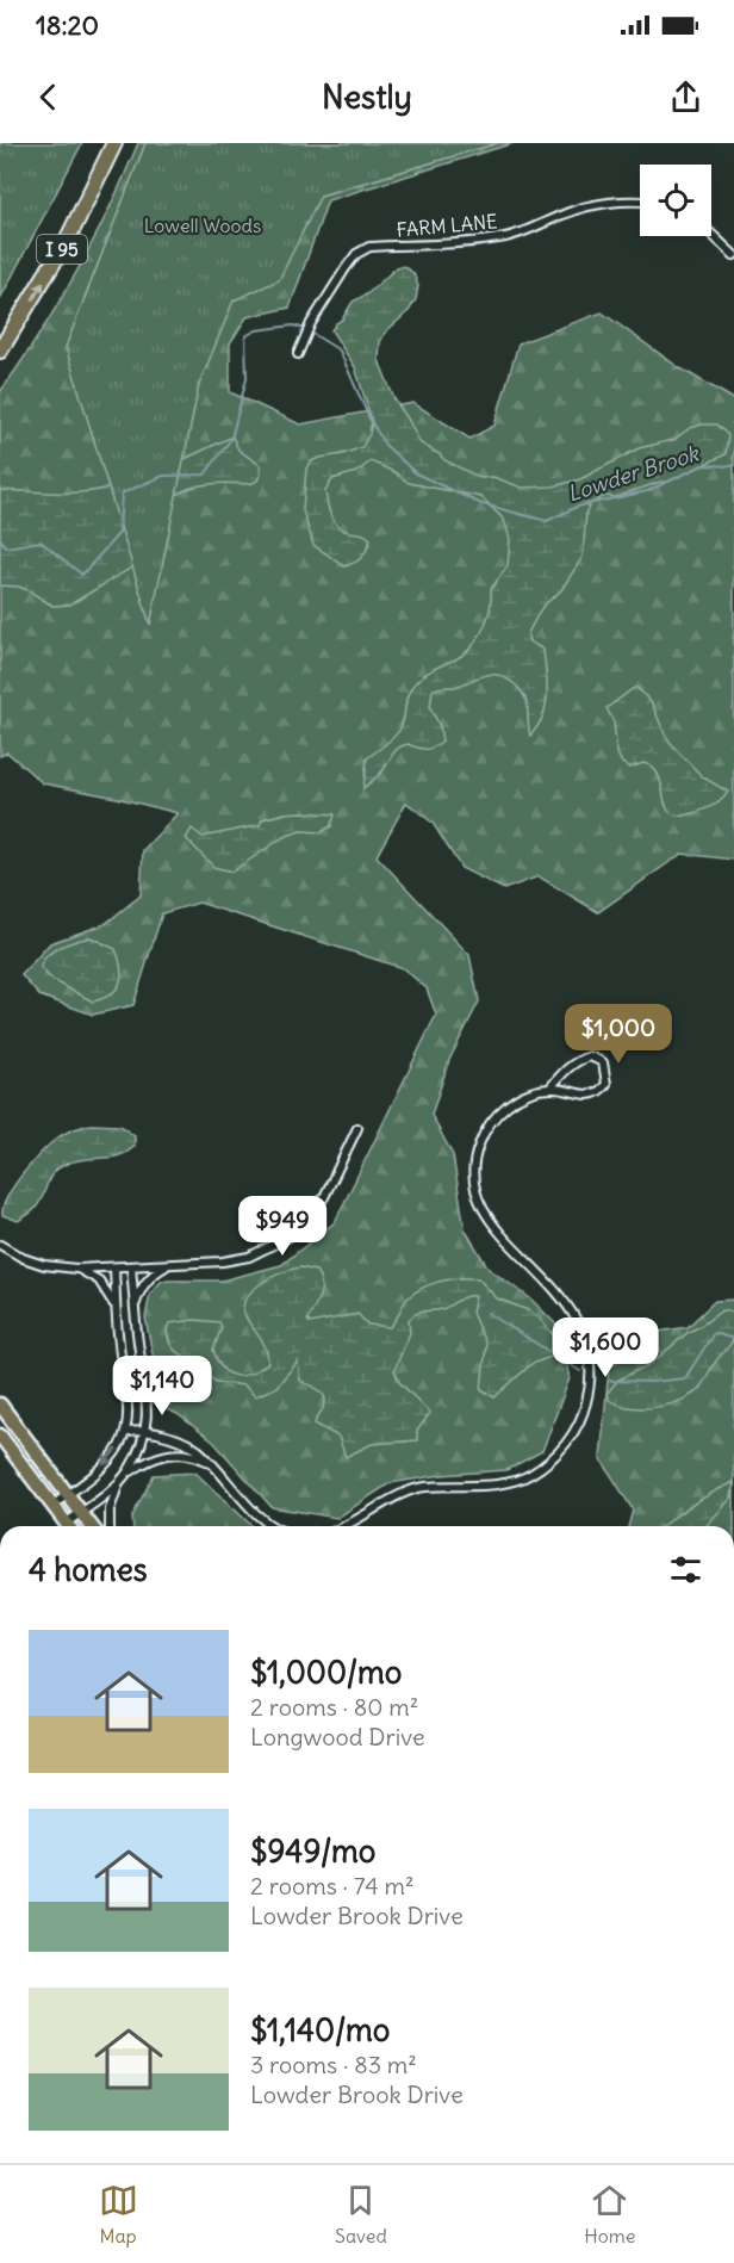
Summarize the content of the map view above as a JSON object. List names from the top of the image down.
{
  "streets": {
    "highway": ["I 95"],
    "street": ["FARM LANE"]
  },
  "water": ["Lowder Brook"],
  "parks": ["Lowell Woods"],
  "page": {
    "status": "18:20",
    "header": "Nestly",
    "price": [
      "$1,000",
      "$949",
      "$1,600",
      "$1,140"
    ],
    "heading": "4 homes",
    "list": [
      {
        "name": "$1,000/mo",
        "note": "2 rooms · 80 m² · Longwood Drive"
      },
      {
        "name": "$949/mo",
        "note": "2 rooms · 74 m² · Lowder Brook Drive"
      },
      {
        "name": "$1,140/mo",
        "note": "3 rooms · 83 m² · Lowder Brook Drive"
      }
    ],
    "tabs": ["Map", "Saved", "Home"]
  }
}
